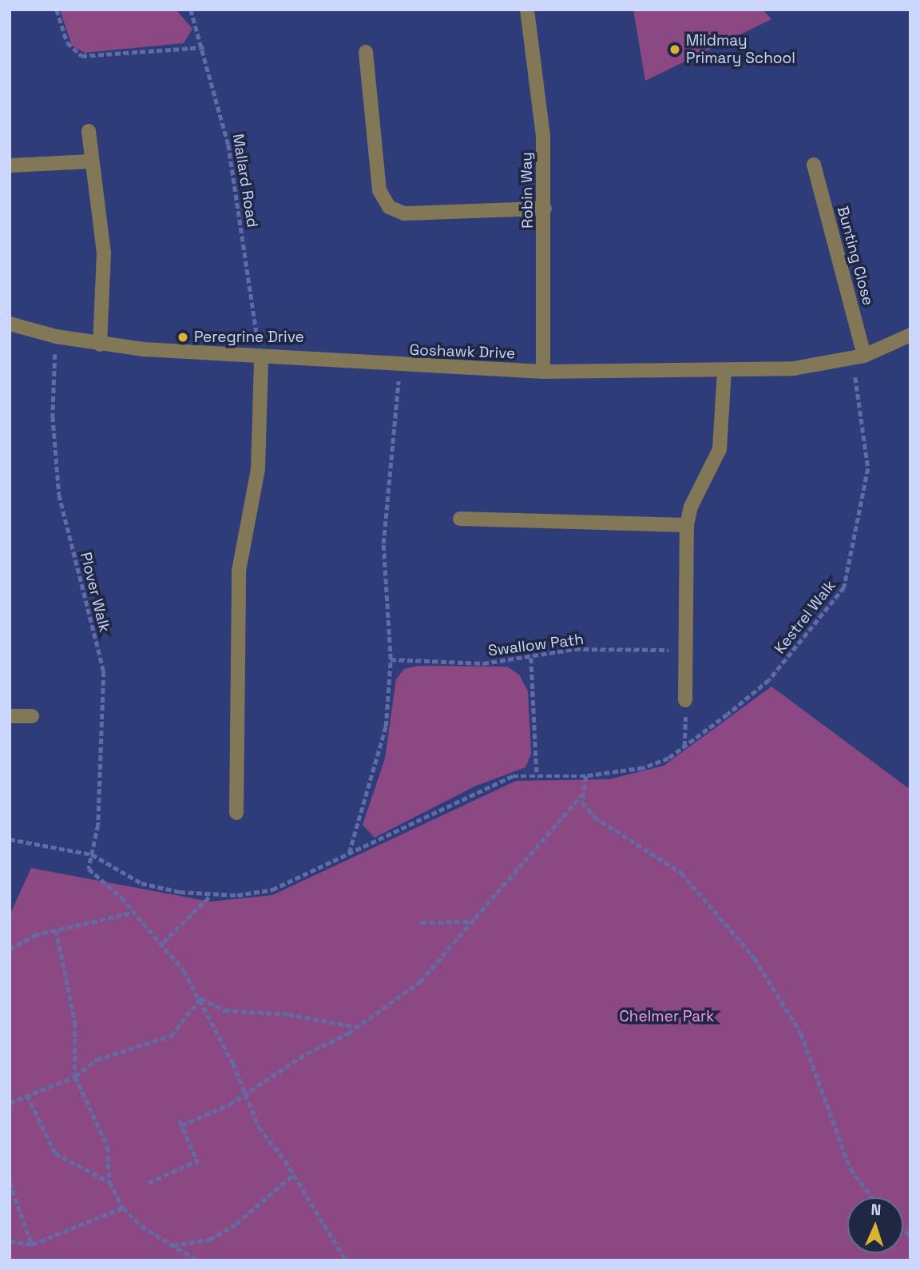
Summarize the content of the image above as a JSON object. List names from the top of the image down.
{
  "streets": {
    "street": ["Robin Way", "Bunting Close", "Goshawk Drive"],
    "path": [
      "Mallard Road",
      "Plover Walk",
      "Kestrel Walk",
      "Swallow Path"
    ]
  },
  "crossings": [
    ["Mallard Road", "Goshawk Drive"],
    ["Robin Way", "Goshawk Drive"],
    ["Bunting Close", "Goshawk Drive"],
    ["Bunting Close", "Kestrel Walk"],
    ["Goshawk Drive", "Plover Walk"],
    ["Goshawk Drive", "Kestrel Walk"],
    ["Plover Walk", "Kestrel Walk"]
  ],
  "parks": ["Chelmer Park"],
  "places": ["Mildmay Primary School", "Peregrine Drive"],
  "north": "top"
}
